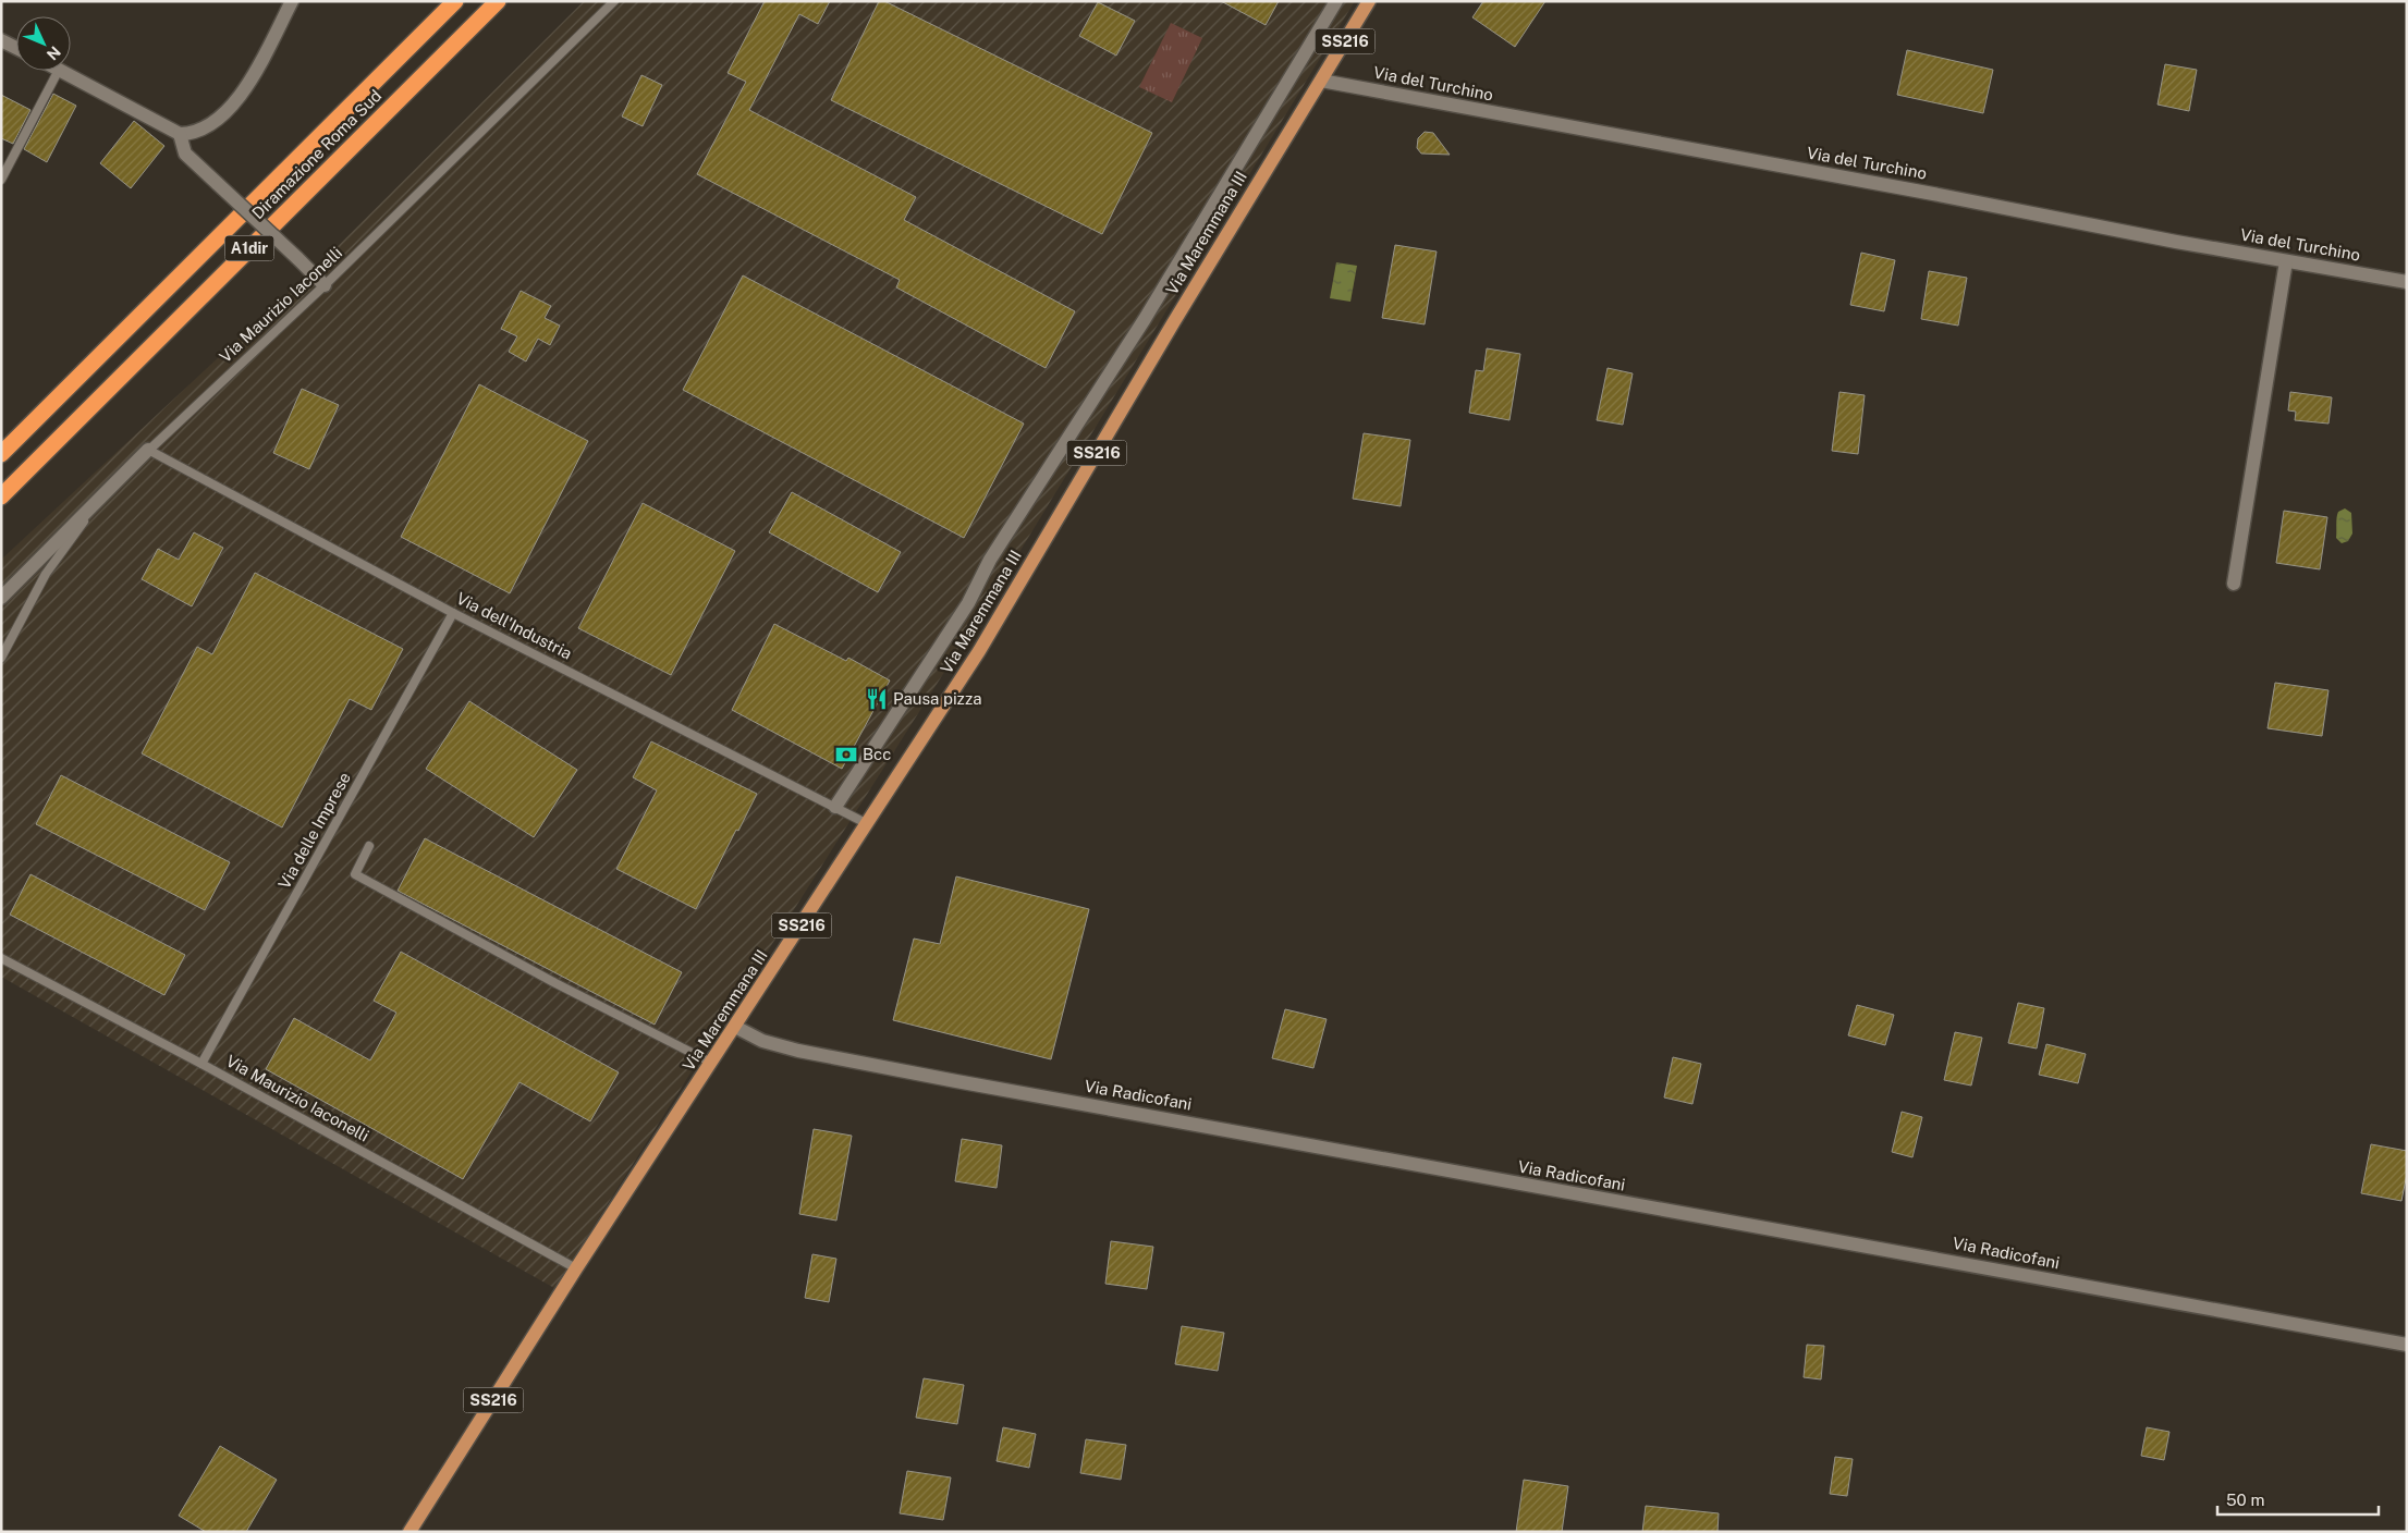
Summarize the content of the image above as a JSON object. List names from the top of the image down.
{
  "streets": {
    "highway": ["Diramazione Roma Sud", "A1dir"],
    "main road": ["SS216", "Via Maremmana III"],
    "street": ["Via del Turchino", "Via Radicofani"],
    "lane": ["Via Maurizio Iaconelli", "Via dell'Industria", "Via delle Imprese"]
  },
  "crossings": [
    ["Via del Turchino", "Via Maremmana III"],
    ["Via Maremmana III", "Via Maurizio Iaconelli"],
    ["Via Maremmana III", "Via dell'Industria"],
    ["Via Maremmana III", "Via Radicofani"],
    ["Via Maurizio Iaconelli", "Via dell'Industria"],
    ["Via Maurizio Iaconelli", "Via delle Imprese"],
    ["Via dell'Industria", "Via delle Imprese"]
  ],
  "places": {
    "restaurant": ["Pausa pizza"],
    "bank": ["Bcc"]
  },
  "scale_bar": "50 m",
  "north": "bottom right"
}
